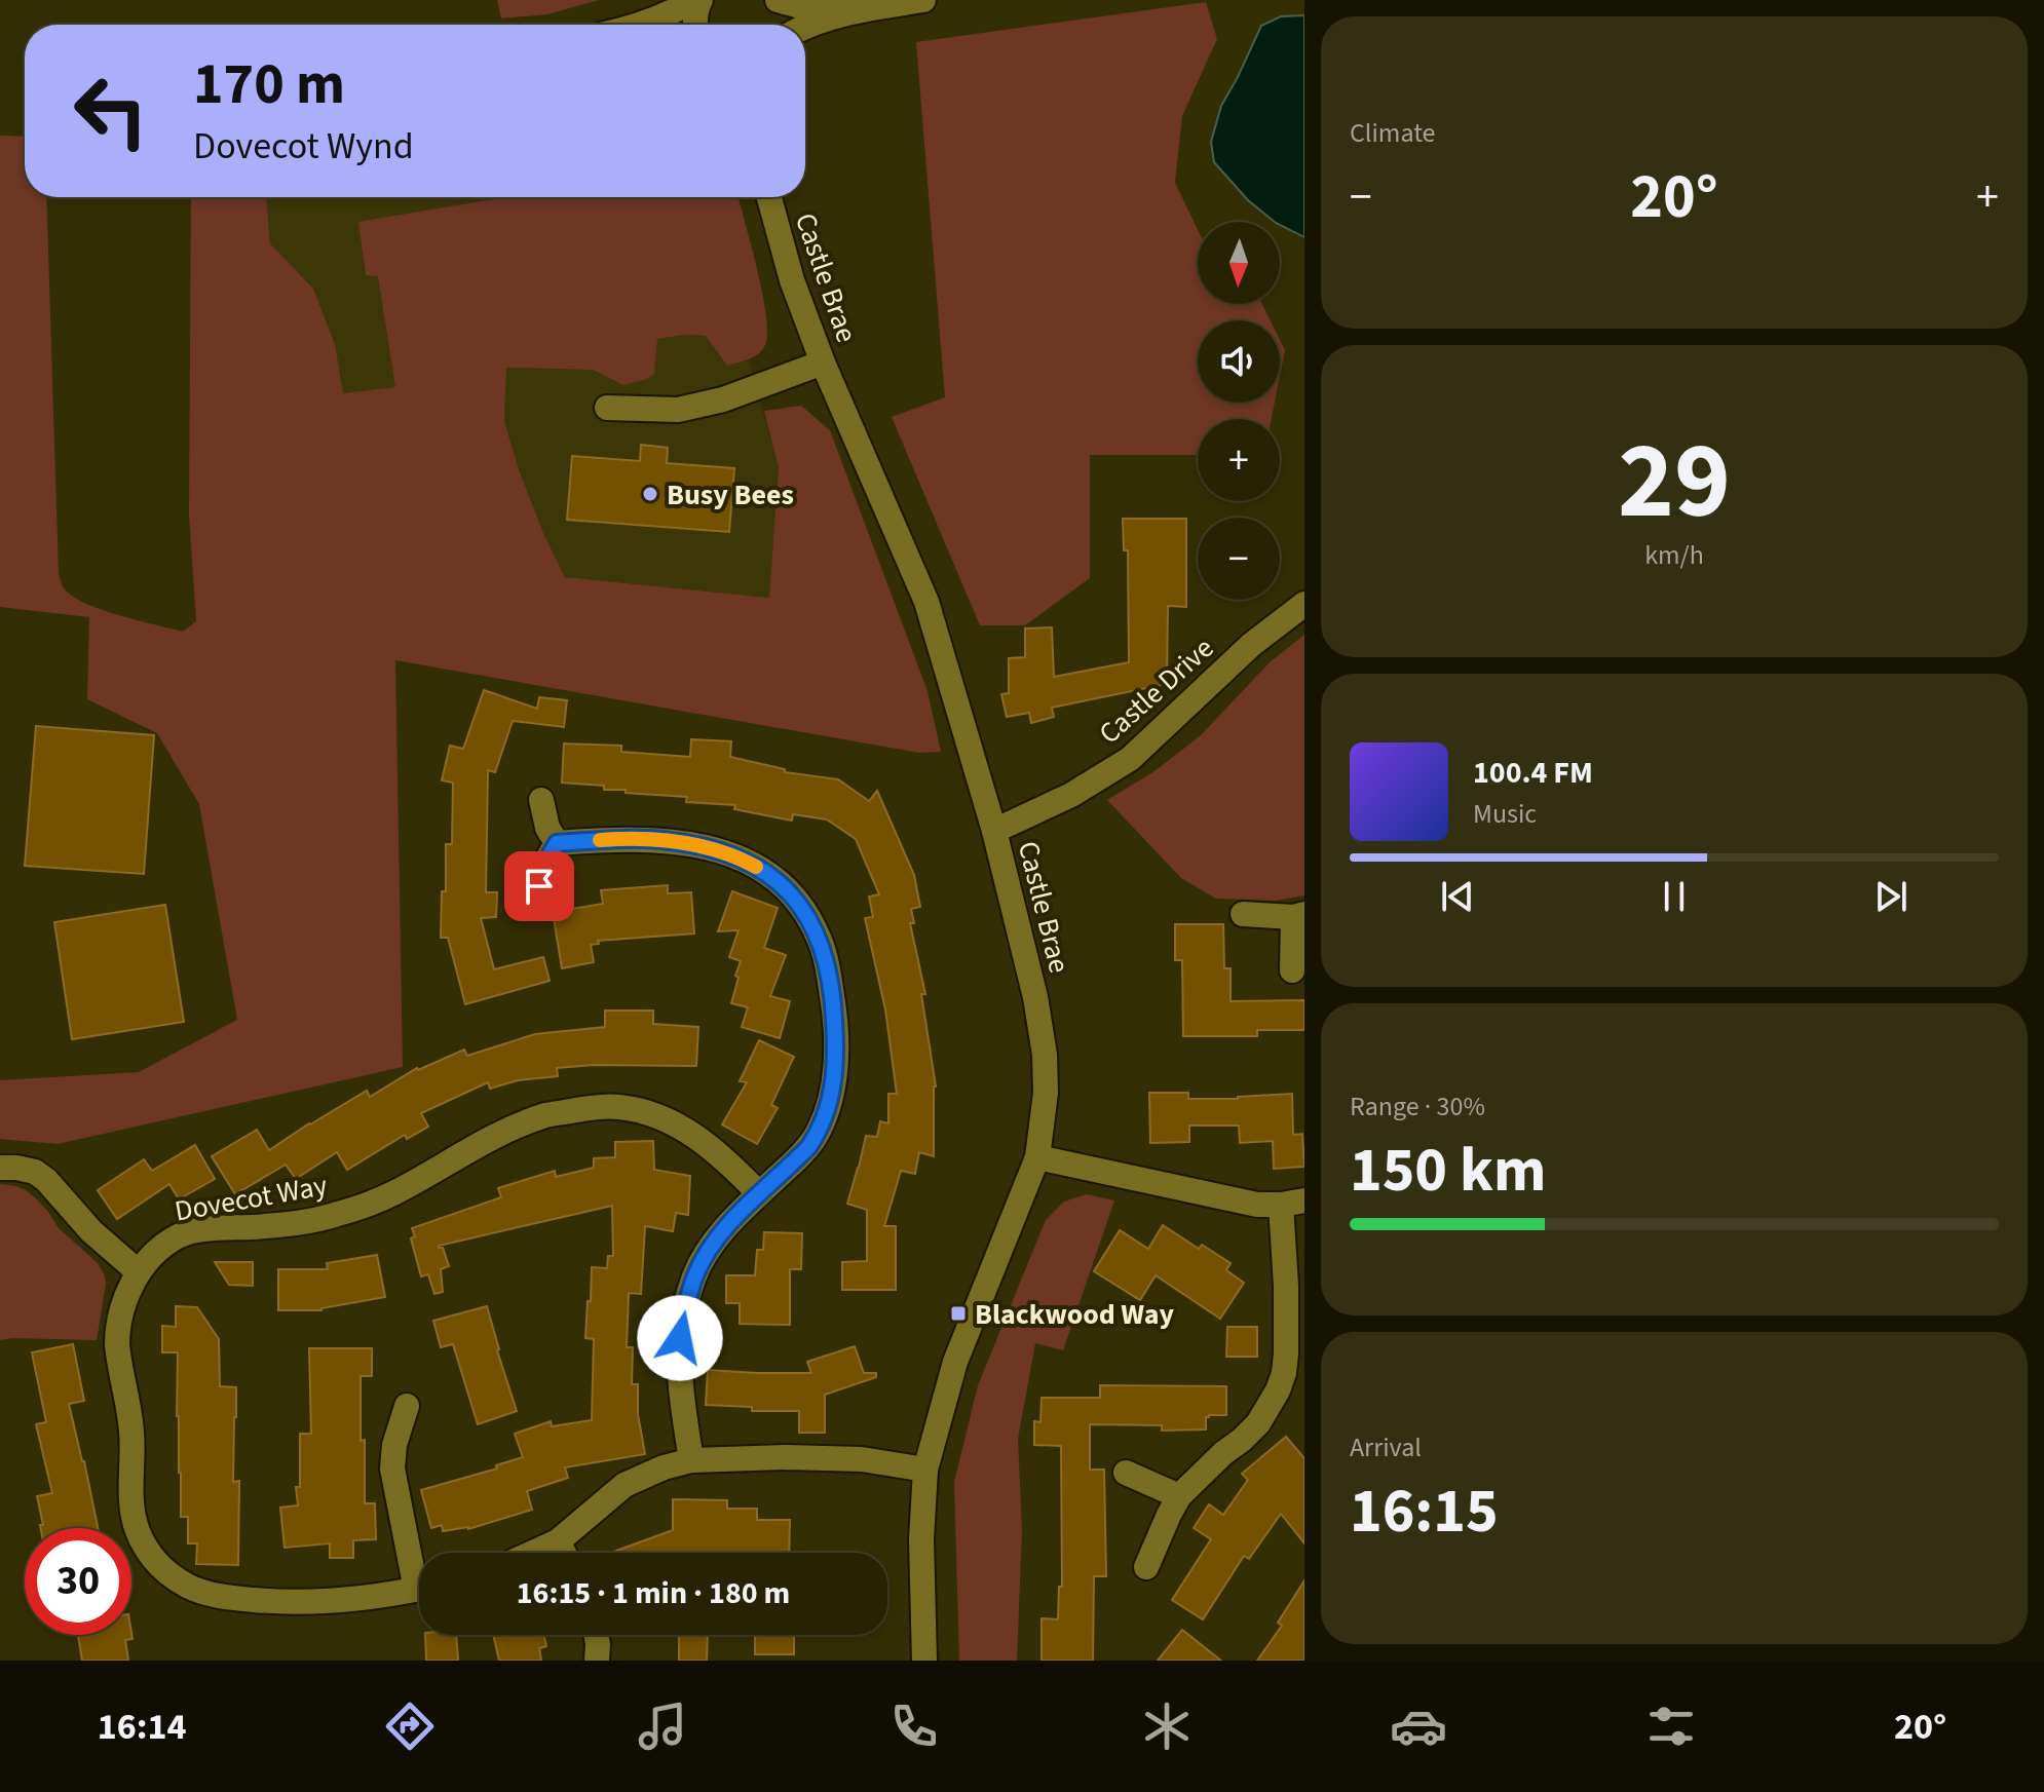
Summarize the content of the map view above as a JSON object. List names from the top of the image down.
{
  "streets": {
    "street": ["Castle Brae", "Castle Drive", "Dovecot Way"]
  },
  "crossings": [
    ["Castle Brae", "Castle Drive"]
  ],
  "places": {
    "other": ["Busy Bees"],
    "transit": ["Blackwood Way"]
  },
  "north": "bottom",
  "page": {
    "tile": [
      "Climate",
      ["29", "km/h"],
      ["Range · 30%", "150 km"],
      ["Arrival", "16:15"]
    ],
    "turn": ["170 m", "Dovecot Wynd"],
    "heat": ["−", "20°", "+"],
    "map_buttons": ["+", "−"],
    "song": ["100.4 FM", "Music"],
    "limit": "30",
    "trip": "16:15 · 1 min · 180 m",
    "tabs": ["16:14", "20°"]
  }
}
